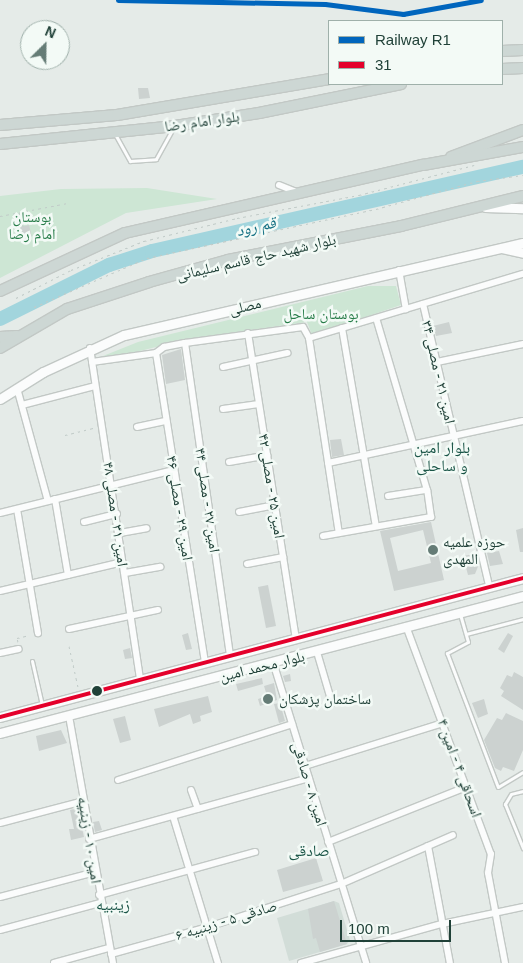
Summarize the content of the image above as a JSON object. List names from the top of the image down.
{
  "streets": {
    "main road": [
      "بلوار امام رضا",
      "بلوار شهید حاج قاسم سلیمانی",
      "مصلی",
      "بلوار محمد امین"
    ],
    "street": [
      "امین ۲۱ - مصلی ۳۴",
      "امین ۲۵ - مصلی ۴۲",
      "امین ۲۷ - مصلی ۴۴",
      "امین ۲۹ - مصلی ۴۶",
      "امین ۳۱ - مصلی ۴۸",
      "اسحاقی ۴ - امین ۴",
      "امین ۸ - صادقی",
      "امین ۱۰ - زینبیه",
      "صادقی ۵ - زینبیه ۶"
    ]
  },
  "crossings": [
    ["مصلی", "امین ۳۱ - مصلی ۴۸"],
    ["امین ۲۱ - مصلی ۳۴", "بلوار محمد امین"],
    ["امین ۲۵ - مصلی ۴۲", "بلوار محمد امین"],
    ["امین ۲۷ - مصلی ۴۴", "بلوار محمد امین"],
    ["امین ۲۹ - مصلی ۴۶", "بلوار محمد امین"],
    ["امین ۳۱ - مصلی ۴۸", "بلوار محمد امین"],
    ["بلوار محمد امین", "اسحاقی ۴ - امین ۴"],
    ["بلوار محمد امین", "امین ۸ - صادقی"],
    ["بلوار محمد امین", "امین ۱۰ - زینبیه"],
    ["امین ۸ - صادقی", "صادقی ۵ - زینبیه ۶"],
    ["امین ۱۰ - زینبیه", "صادقی ۵ - زینبیه ۶"]
  ],
  "districts": ["بلوار امین و ساحلی", "صادقی", "زینبیه"],
  "water": ["قم رود"],
  "parks": ["بوستان امام رضا", "بوستان ساحل"],
  "places": ["حوزه علمیه المهدی", "ساختمان پزشکان"],
  "lines": ["rail line R1", "transit line 31"],
  "legend": ["Railway R1", "31"],
  "scale_bar": "100 m",
  "north": "top right"
}
